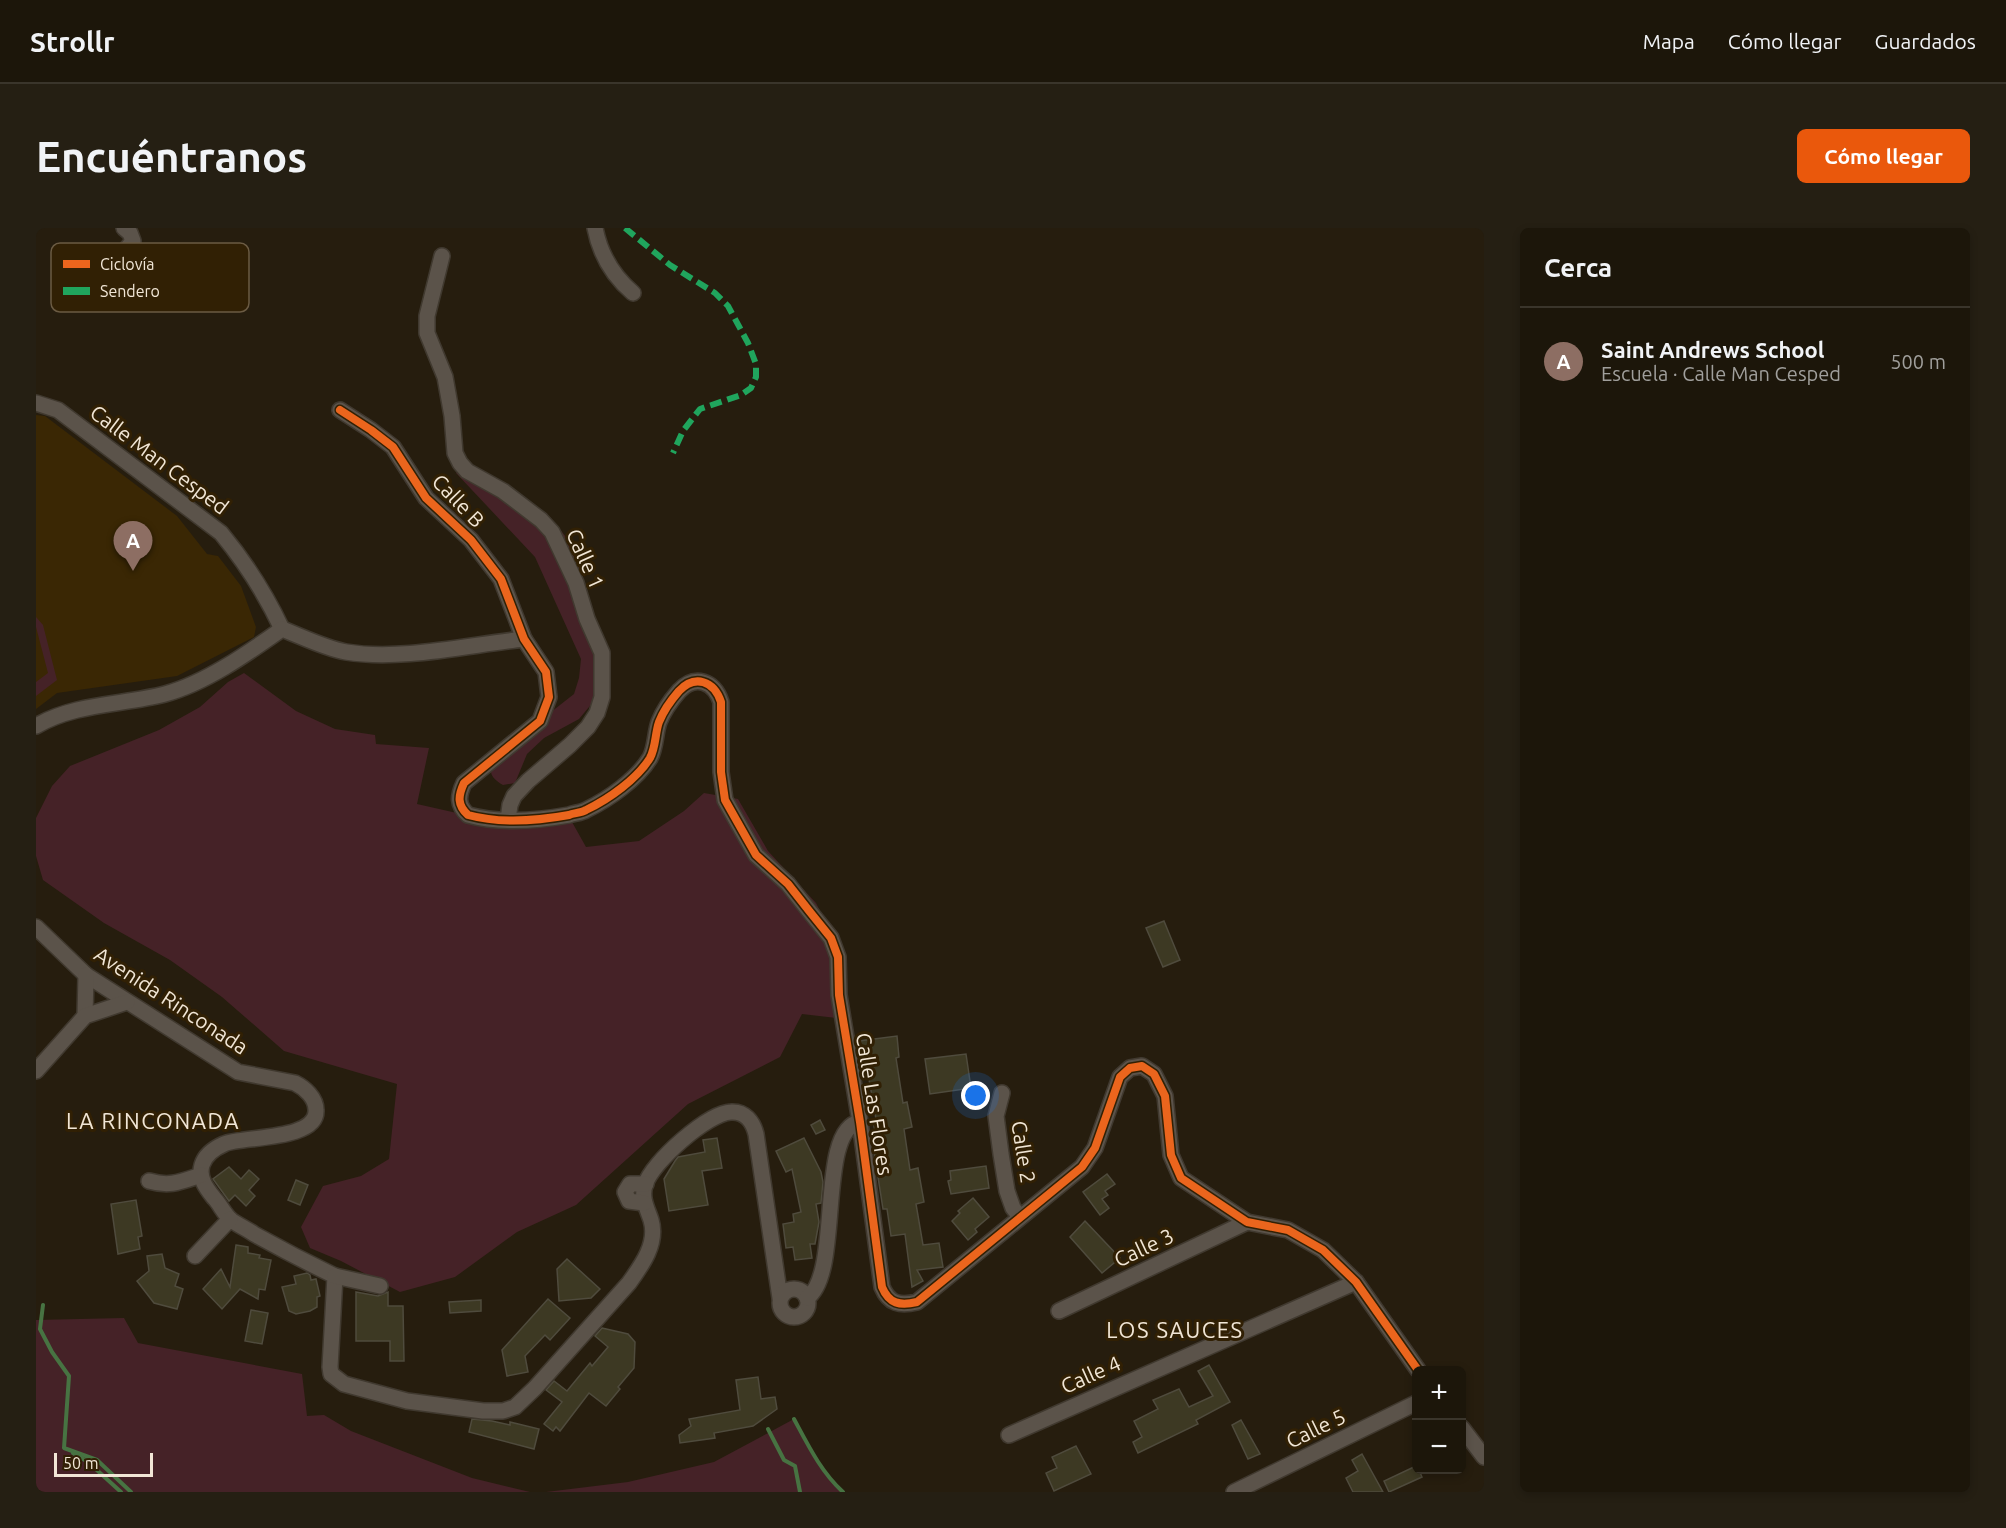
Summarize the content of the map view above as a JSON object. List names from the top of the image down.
{
  "streets": {
    "street": [
      "Calle Man Cesped",
      "Calle B",
      "Calle 1",
      "Avenida Rinconada",
      "Calle Las Flores",
      "Calle 2",
      "Calle 3",
      "Calle 4",
      "Calle 5"
    ]
  },
  "crossings": [
    ["Calle B", "Calle Las Flores"],
    ["Calle 1", "Calle Las Flores"],
    ["Calle Las Flores", "Calle 2"],
    ["Calle Las Flores", "Calle 3"],
    ["Calle Las Flores", "Calle 4"]
  ],
  "districts": ["LA RINCONADA", "LOS SAUCES"],
  "legend": ["Ciclovía", "Sendero"],
  "scale_bar": "50 m",
  "page": {
    "header": "Strollr",
    "nav": ["Mapa", "Cómo llegar", "Guardados"],
    "buttons": "Cómo llegar",
    "title": "Encuéntranos",
    "heading": "Cerca",
    "list": [
      {
        "mark": "A",
        "name": "Saint Andrews School",
        "note": "Escuela · Calle Man Cesped",
        "value": "500 m"
      }
    ],
    "pins": "A",
    "map_buttons": ["+", "−"],
    "scale": "50 m"
  }
}
